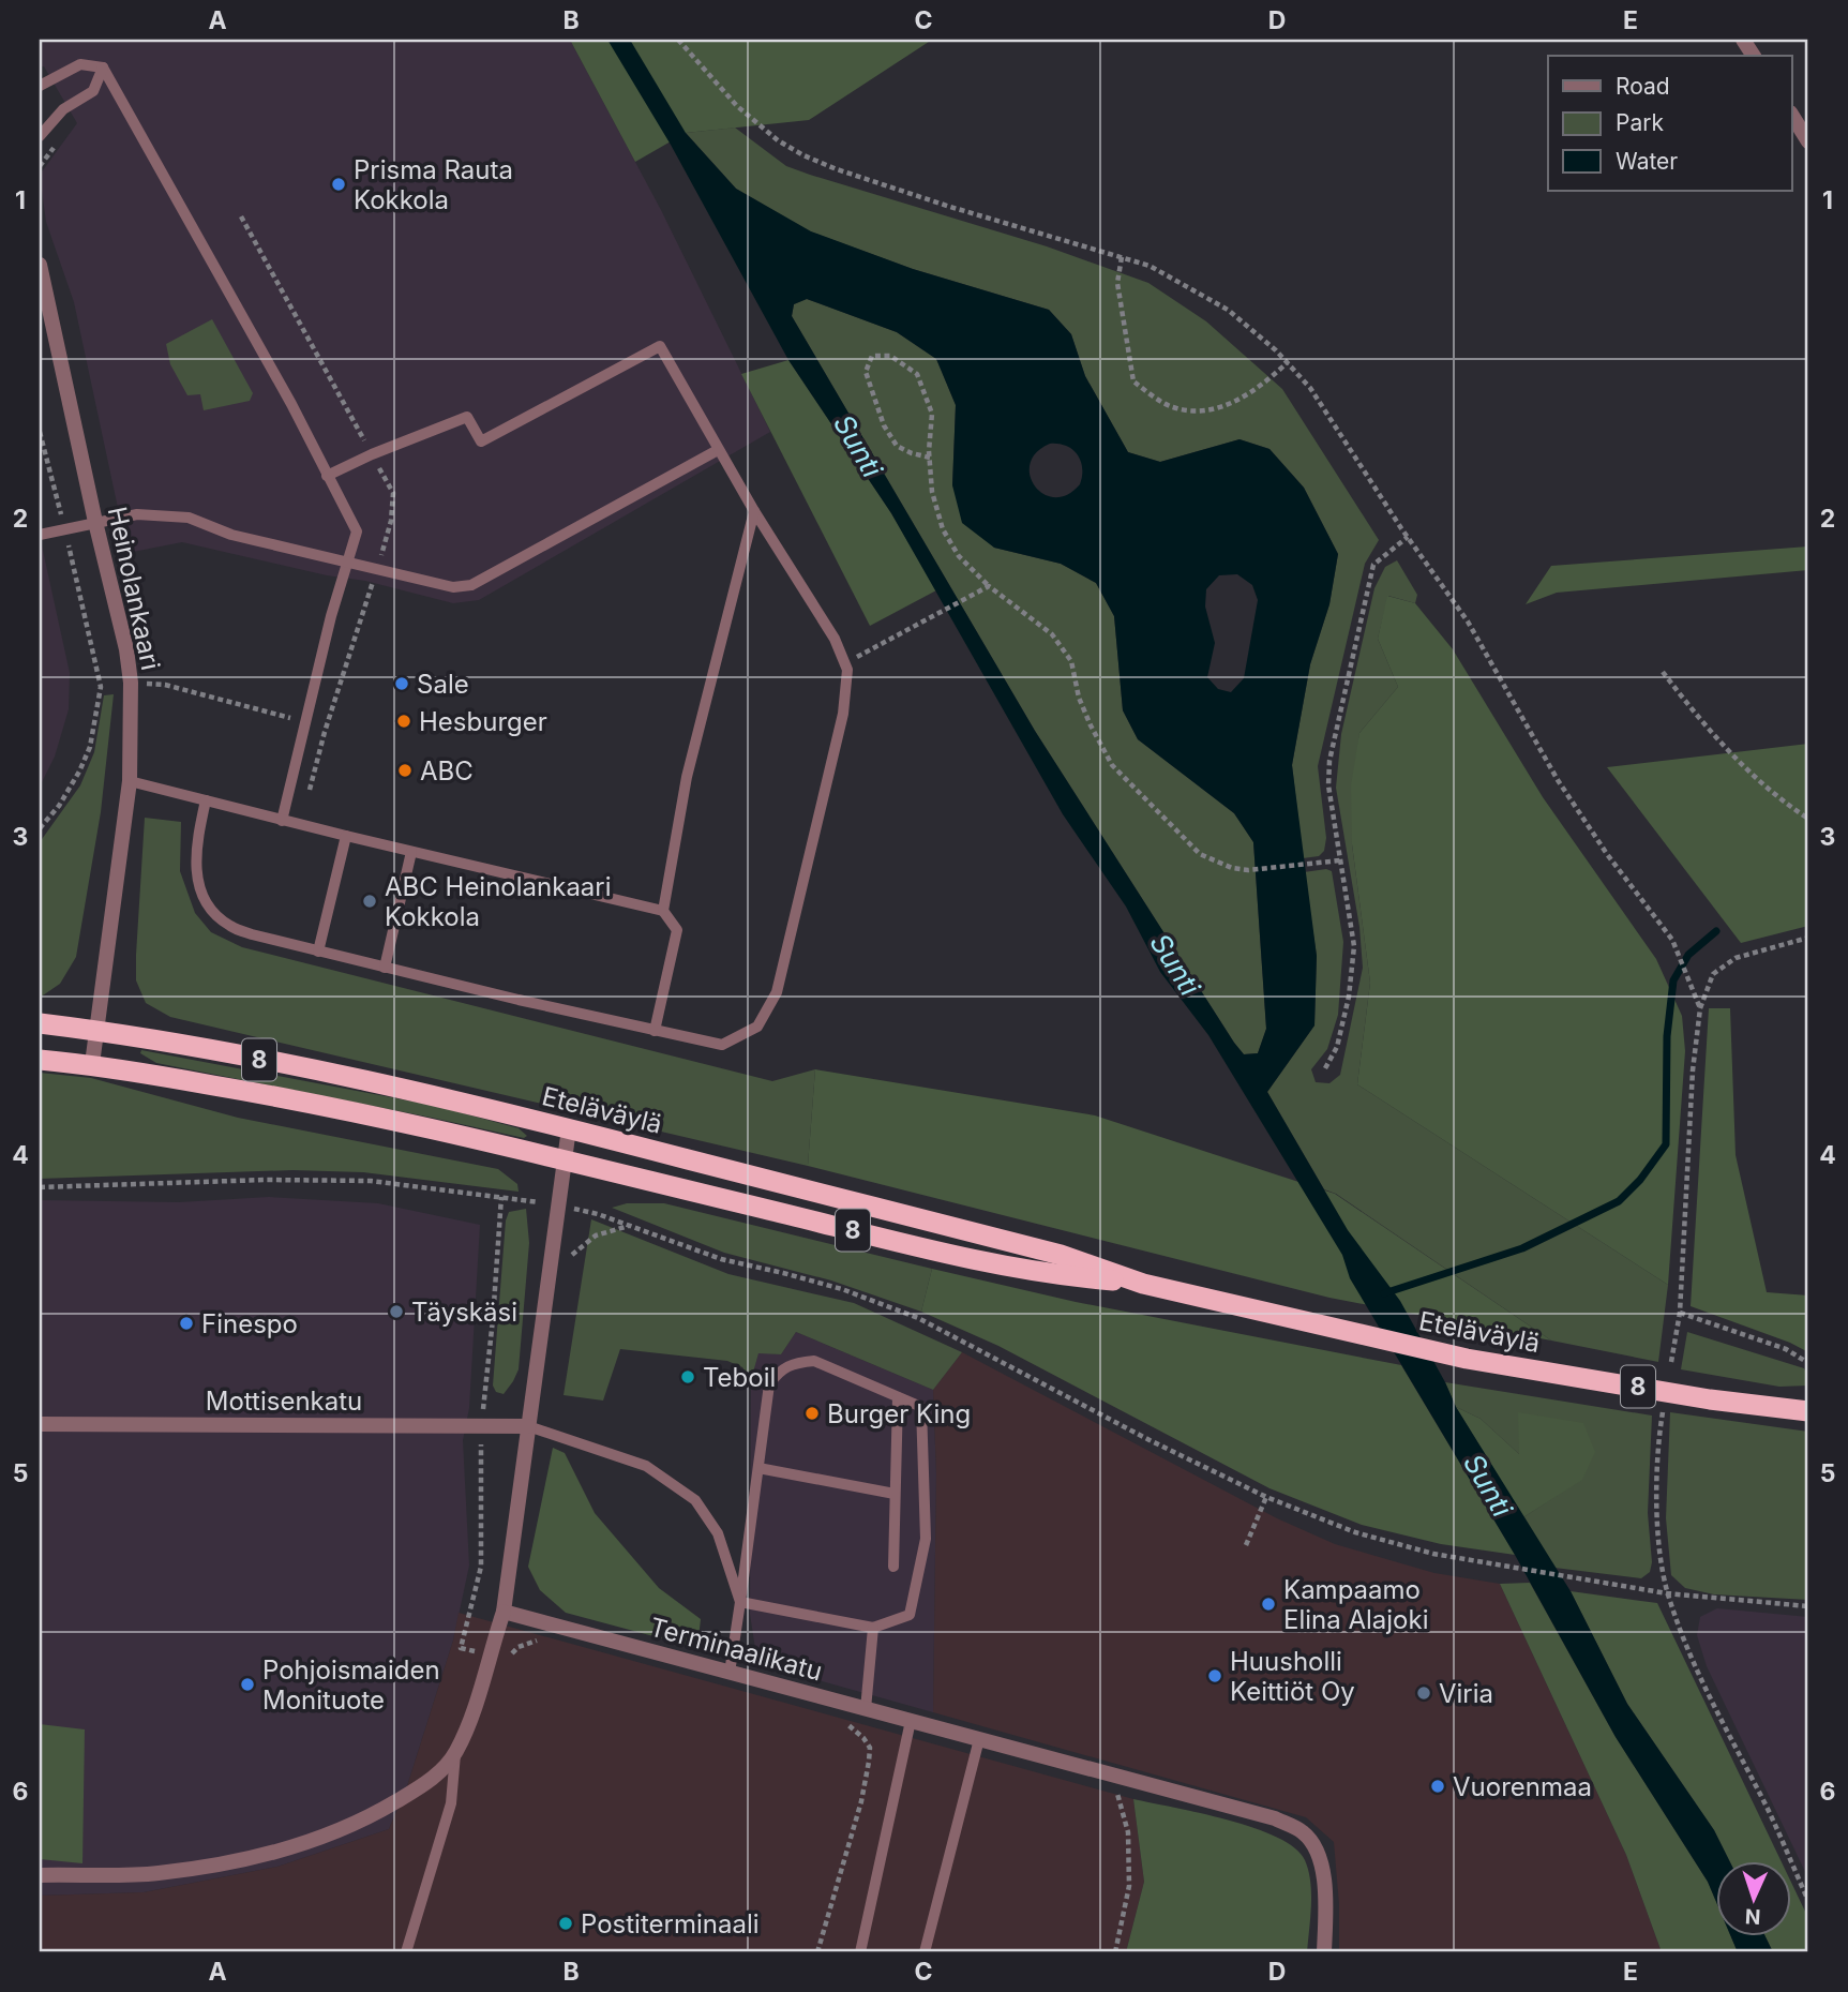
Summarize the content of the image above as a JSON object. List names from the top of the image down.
{
  "streets": {
    "highway": ["8", "Eteläväylä"],
    "street": ["Heinolankaari", "Mottisenkatu", "Terminaalikatu"]
  },
  "crossings": [
    ["Heinolankaari", "Eteläväylä"]
  ],
  "water": ["Sunti"],
  "places": [
    "Prisma Rauta Kokkola",
    "Sale",
    "Hesburger",
    "ABC",
    "ABC Heinolankaari Kokkola",
    "Täyskäsi",
    "Finespo",
    "Teboil",
    "Burger King",
    "Kampaamo Elina Alajoki",
    "Huusholli Keittiöt Oy",
    "Pohjoismaiden Monituote",
    "Viria",
    "Vuorenmaa",
    "Postiterminaali"
  ],
  "legend": ["Road", "Park", "Water"],
  "north": "bottom",
  "grid": {
    "columns": [
      "A",
      "B",
      "C",
      "D",
      "E"
    ],
    "rows": [
      "1",
      "2",
      "3",
      "4",
      "5",
      "6"
    ]
  }
}
